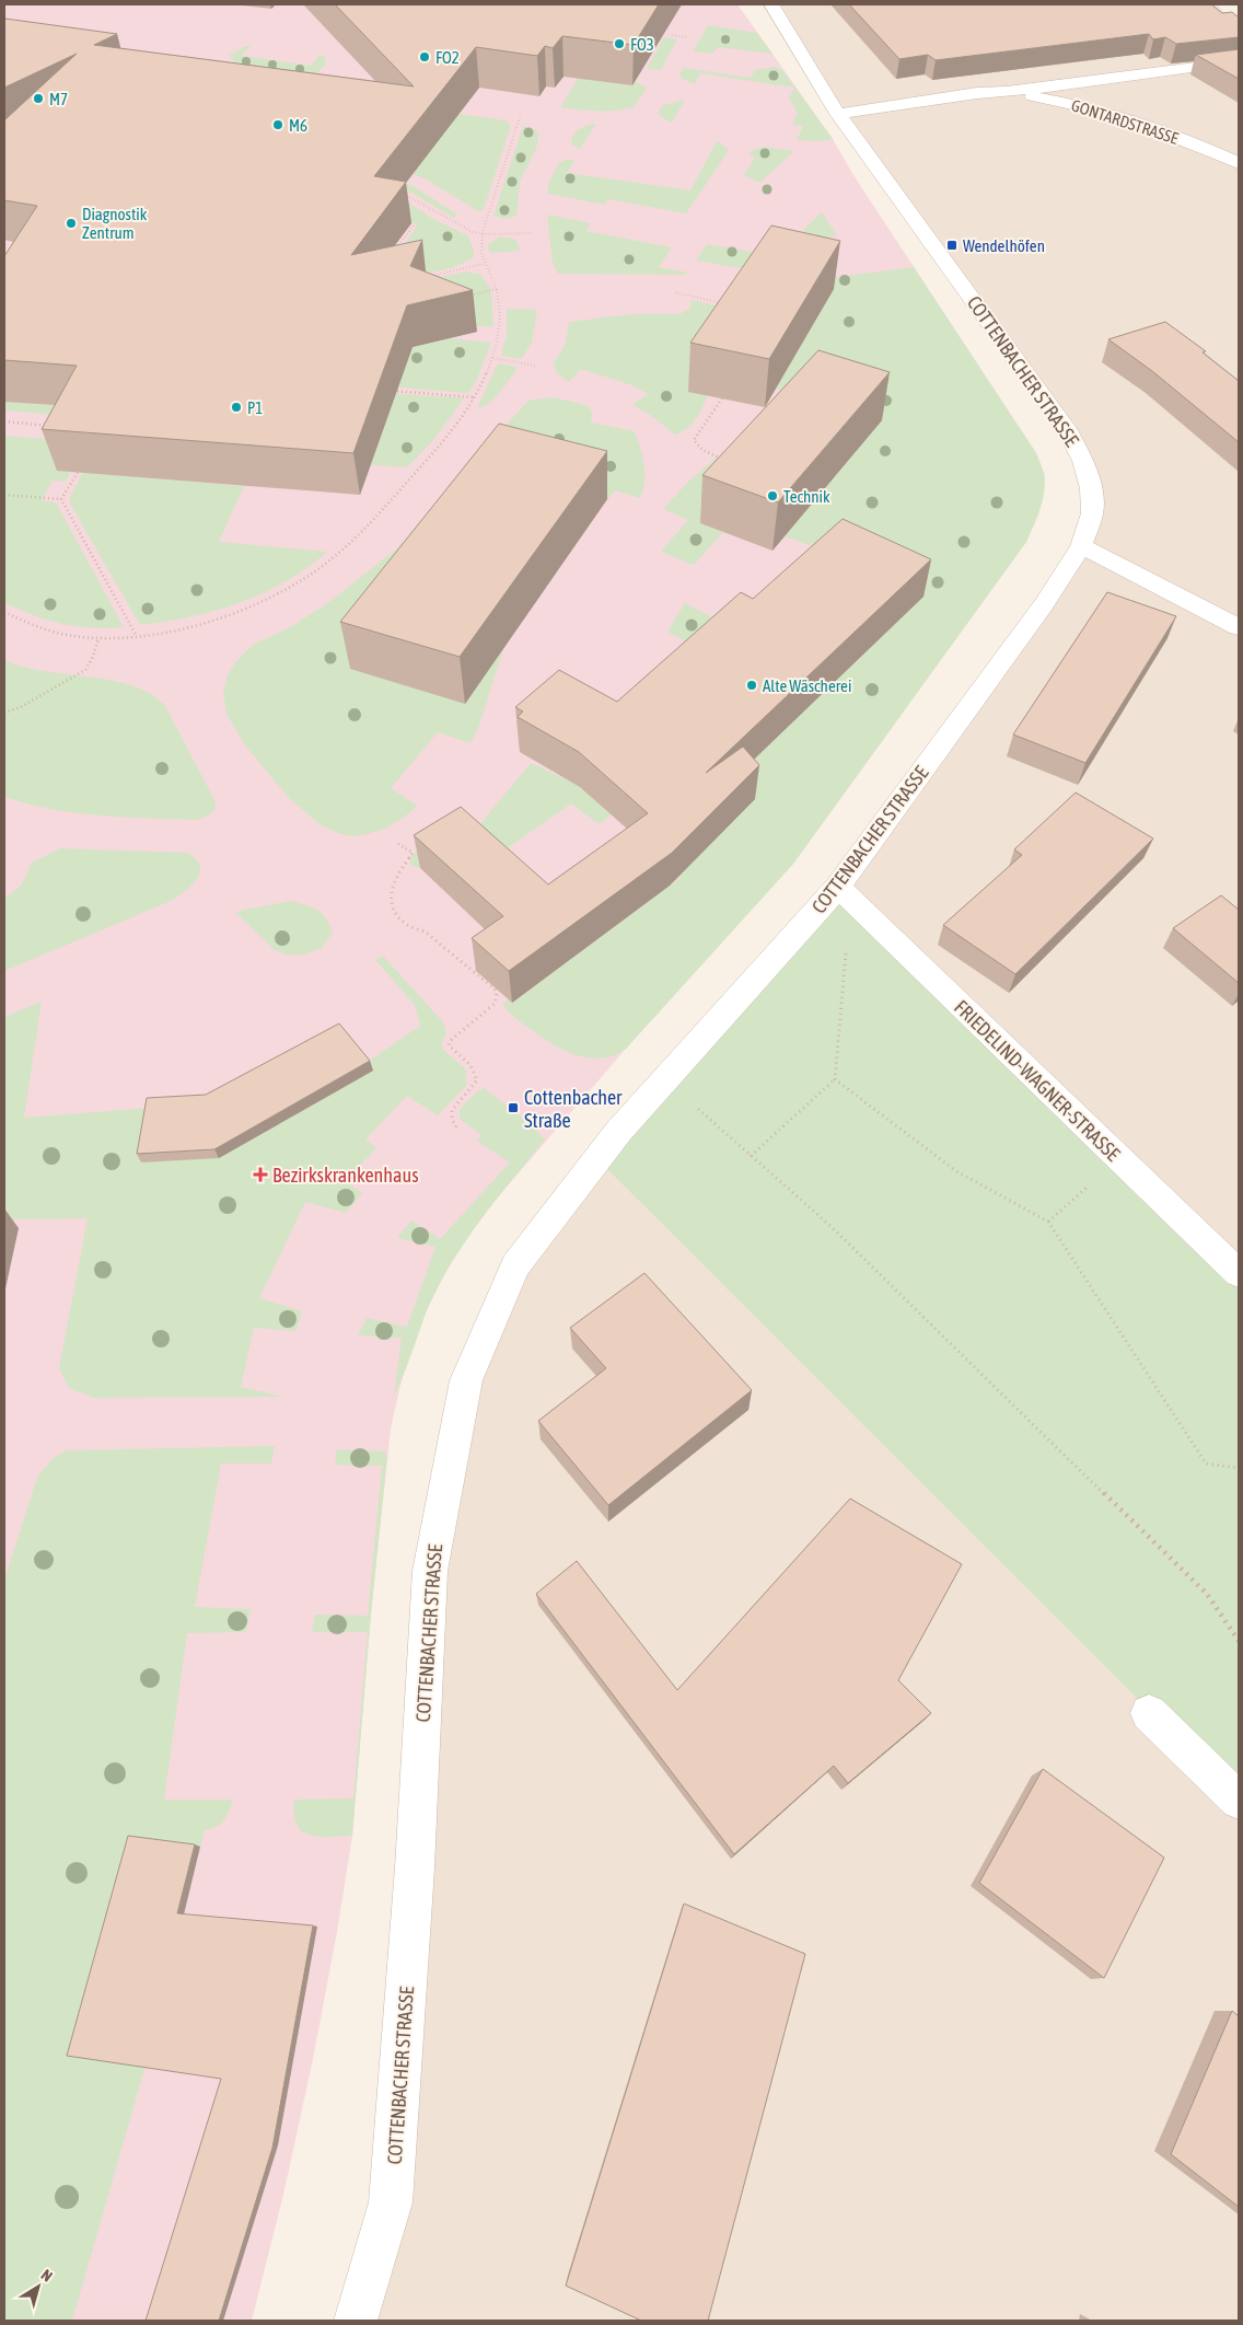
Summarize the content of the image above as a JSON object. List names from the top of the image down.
{
  "streets": {
    "street": ["GONTARDSTRASSE", "COTTENBACHER STRASSE", "FRIEDELIND-WAGNER-STRASSE"]
  },
  "crossings": [
    ["GONTARDSTRASSE", "COTTENBACHER STRASSE"],
    ["COTTENBACHER STRASSE", "FRIEDELIND-WAGNER-STRASSE"]
  ],
  "places": {
    "other": [
      "FO3",
      "FO2",
      "M7",
      "M6",
      "Diagnostik Zentrum",
      "P1",
      "Technik",
      "Alte Wäscherei"
    ],
    "transit": ["Wendelhöfen", "Cottenbacher Straße"],
    "health": ["Bezirkskrankenhaus"]
  },
  "north": "top right"
}
